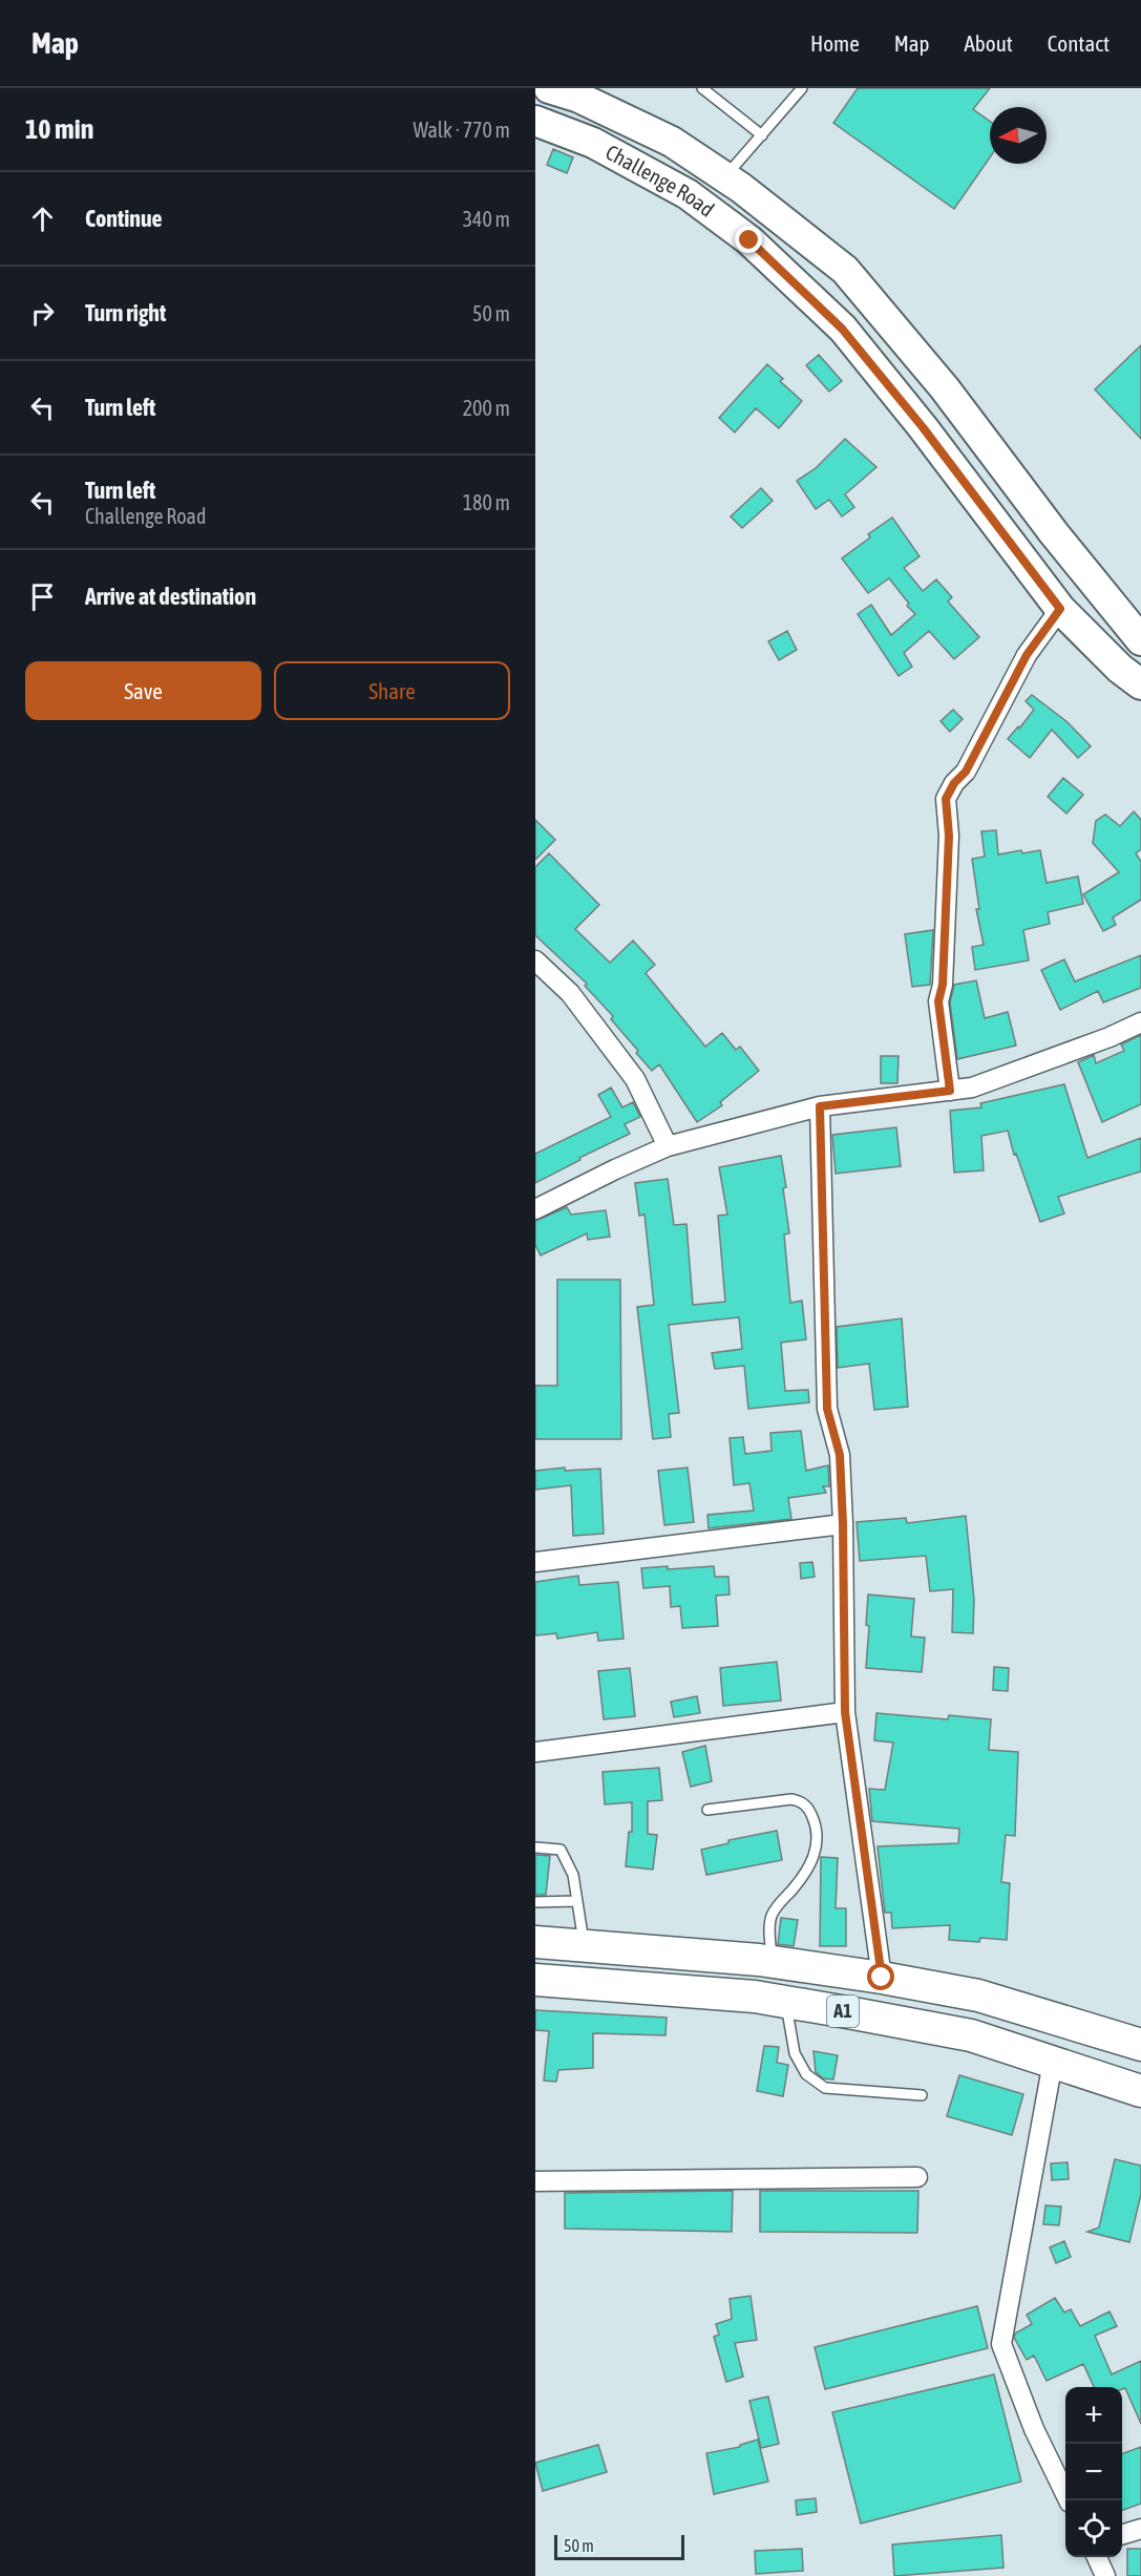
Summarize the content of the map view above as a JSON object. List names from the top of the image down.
{
  "streets": {
    "highway": ["A1"],
    "main road": ["Challenge Road"]
  },
  "scale_bar": "50 m",
  "north": "left",
  "page": {
    "header": "Map",
    "nav": [
      "Home",
      "Map",
      "About",
      "Contact"
    ],
    "heading": ["10 min", "Walk · 770 m"],
    "list": [
      ["Continue", "340 m"],
      ["Turn right", "50 m"],
      ["Turn left", "200 m"],
      ["Turn left", "Challenge Road", "180 m"],
      "Arrive at destination"
    ],
    "buttons": ["Save", "Share"],
    "map_buttons": ["+", "−"],
    "scale": "50 m"
  }
}
